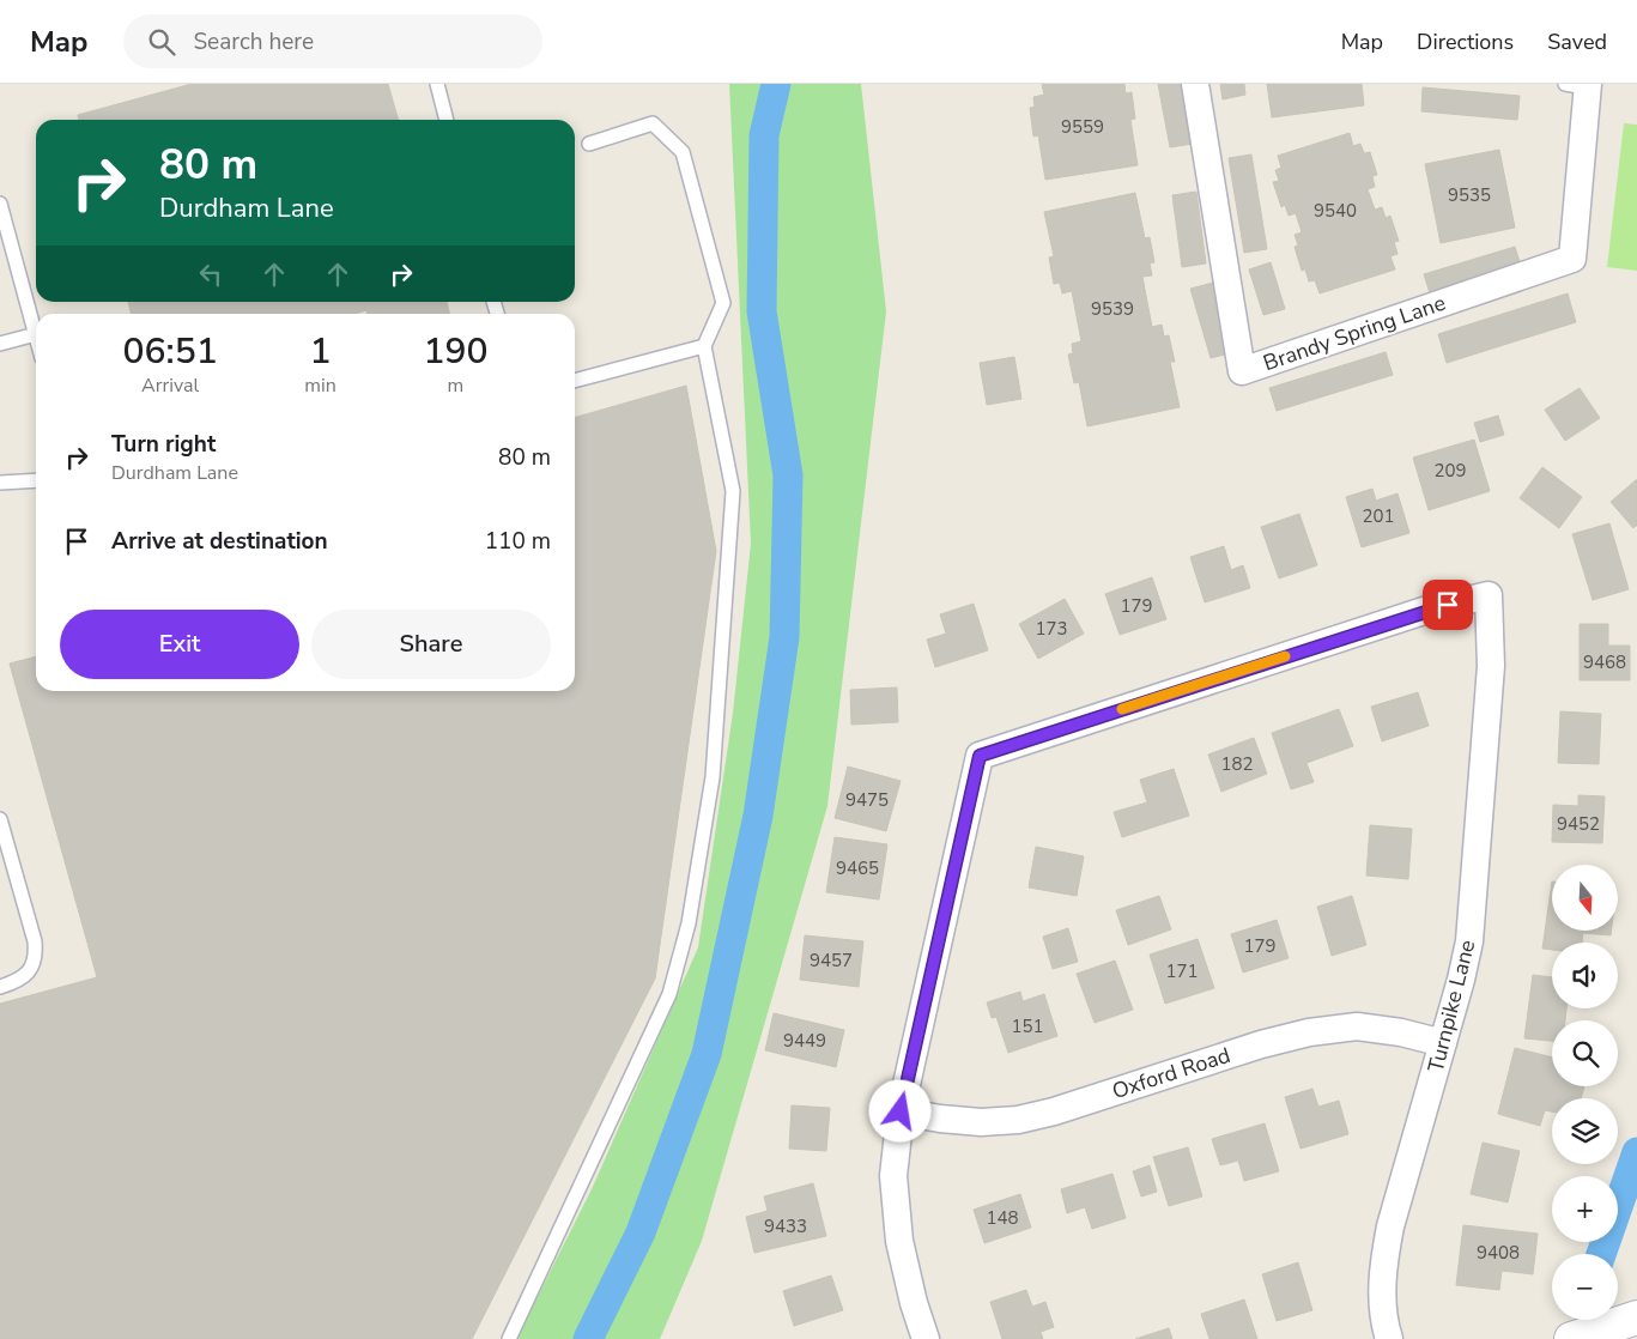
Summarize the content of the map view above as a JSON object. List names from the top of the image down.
{
  "streets": {
    "street": ["Brandy Spring Lane", "Turnpike Lane", "Oxford Road"]
  },
  "crossings": [
    ["Turnpike Lane", "Oxford Road"]
  ],
  "house_numbers": [
    "9559",
    "9535",
    "9540",
    "9539",
    "209",
    "201",
    "179",
    "173",
    "9468",
    "182",
    "9475",
    "9452",
    "9465",
    "179",
    "9457",
    "171",
    "151",
    "9449",
    "148",
    "9433",
    "9408"
  ],
  "north": "bottom",
  "page": {
    "header": "Map",
    "search": "Search here",
    "nav": ["Map", "Directions", "Saved"],
    "turn": ["80 m", "Durdham Lane"],
    "eta": [
      "06:51",
      "Arrival",
      "1",
      "min",
      "190",
      "m"
    ],
    "list": [
      {
        "name": "Turn right",
        "note": "Durdham Lane",
        "value": "80 m"
      },
      {
        "name": "Arrive at destination",
        "value": "110 m"
      }
    ],
    "buttons": ["Exit", "Share"],
    "map_buttons": ["+", "−"]
  }
}
